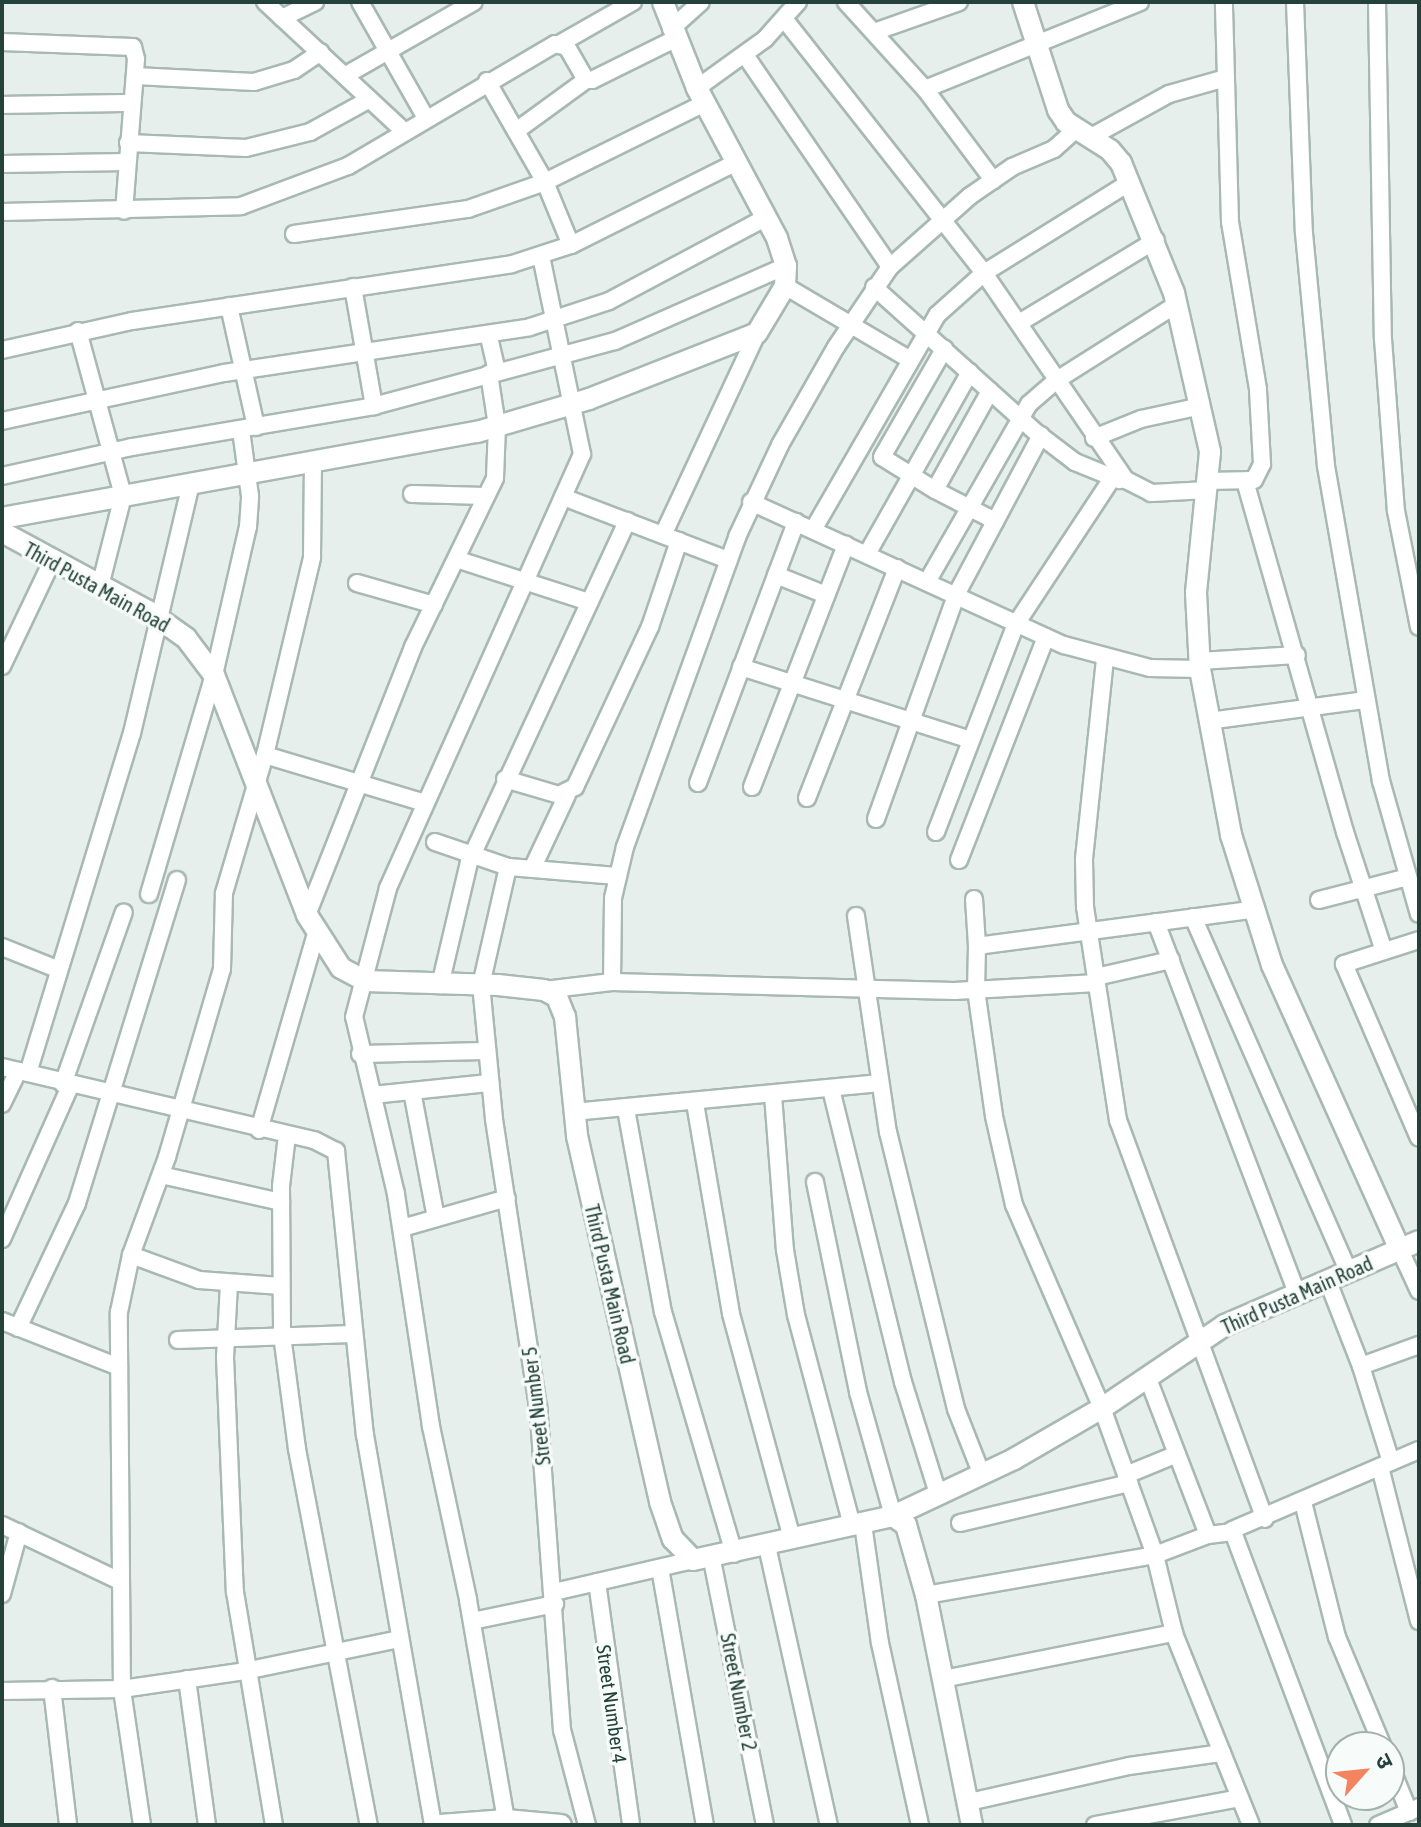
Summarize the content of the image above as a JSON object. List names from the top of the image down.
{
  "streets": {
    "street": [
      "Third Pusta Main Road",
      "Street Number 5",
      "Street Number 2",
      "Street Number 4"
    ]
  },
  "crossings": [
    ["Third Pusta Main Road", "Street Number 2"]
  ],
  "north": "top right"
}
